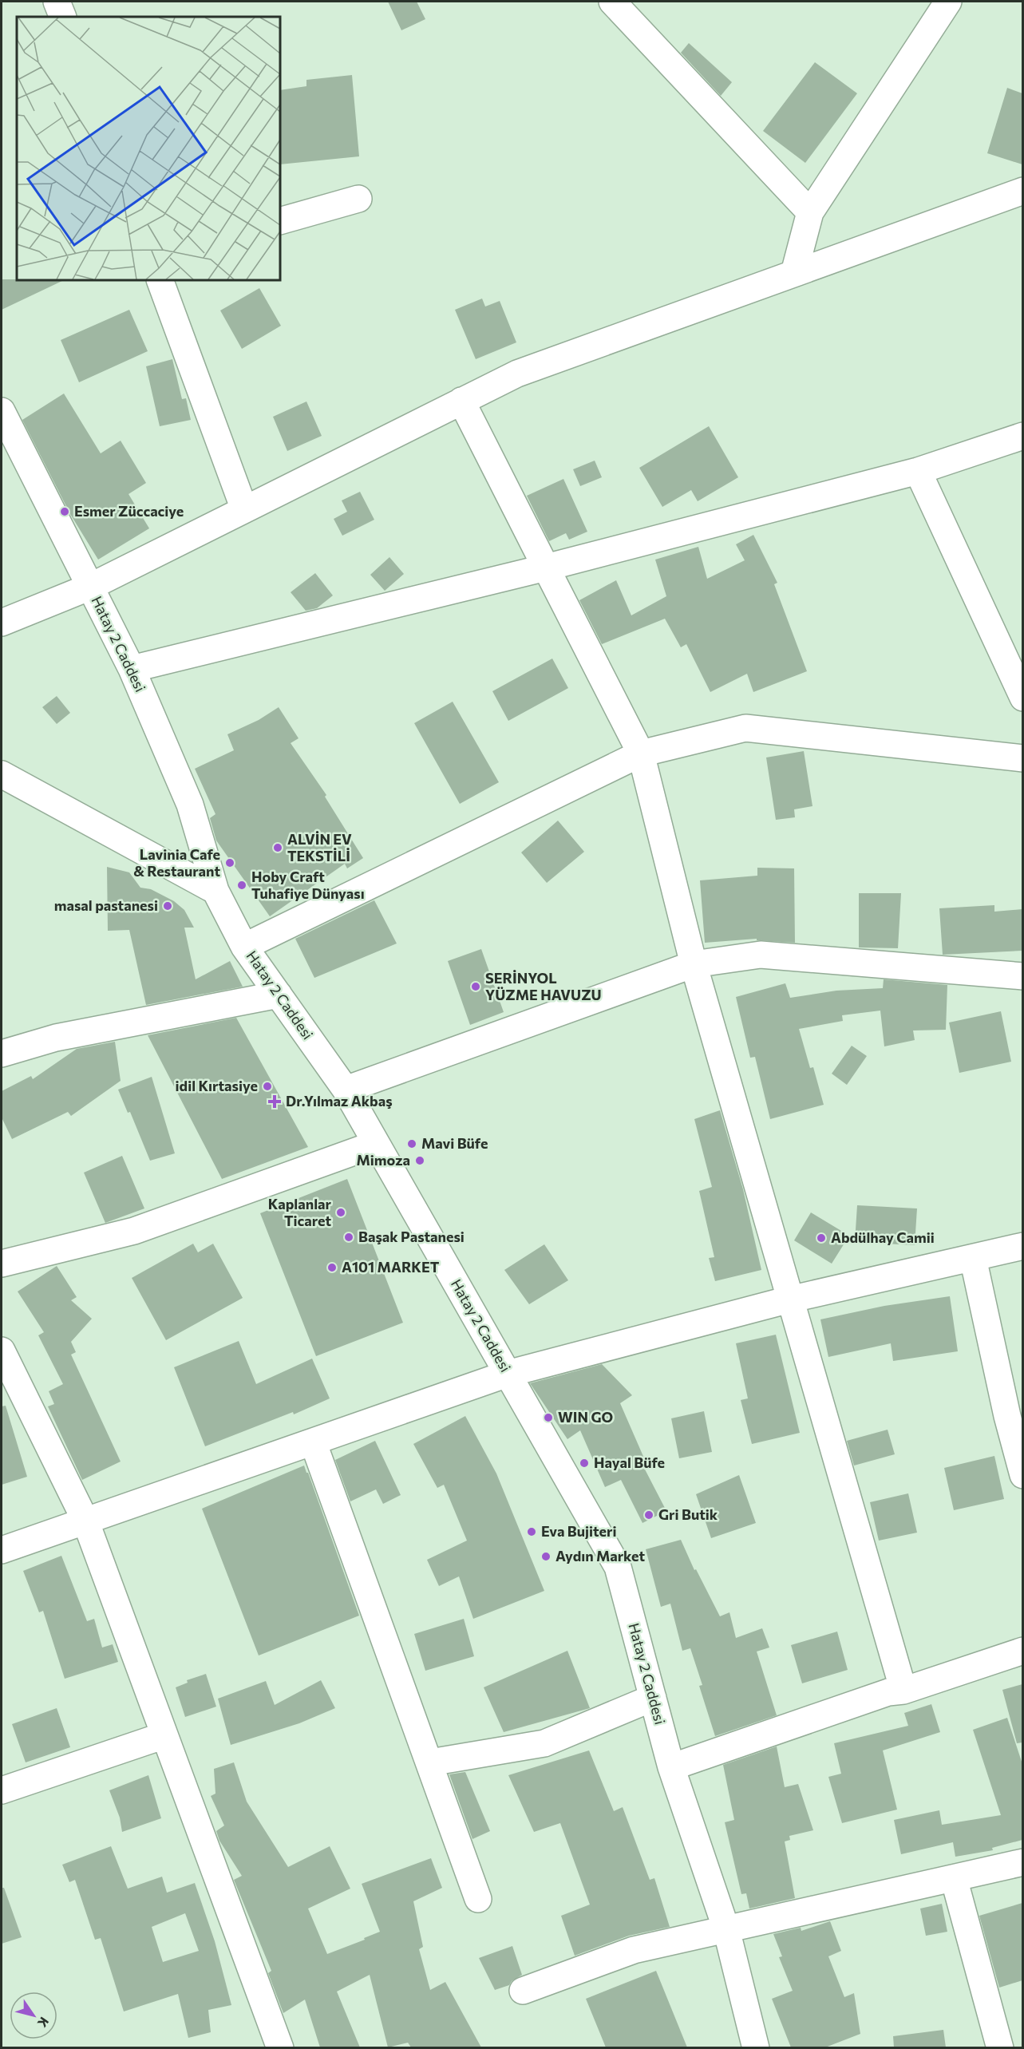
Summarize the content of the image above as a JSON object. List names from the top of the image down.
{
  "streets": {
    "street": ["Hatay 2 Caddesi"]
  },
  "places": {
    "other": [
      "Esmer Züccaciye",
      "ALVİN EV TEKSTİLİ",
      "Lavinia Cafe & Restaurant",
      "Hoby Craft Tuhafiye Dünyası",
      "masal pastanesi",
      "SERİNYOL YÜZME HAVUZU",
      "idil Kırtasiye",
      "Mavi Büfe",
      "Mimoza",
      "Kaplanlar Ticaret",
      "Başak Pastanesi",
      "Abdülhay Camii",
      "A101 MARKET",
      "WIN GO",
      "Hayal Büfe",
      "Gri Butik",
      "Eva Bujiteri",
      "Aydın Market"
    ],
    "health": ["Dr.Yılmaz Akbaş"]
  },
  "north": "bottom right"
}
